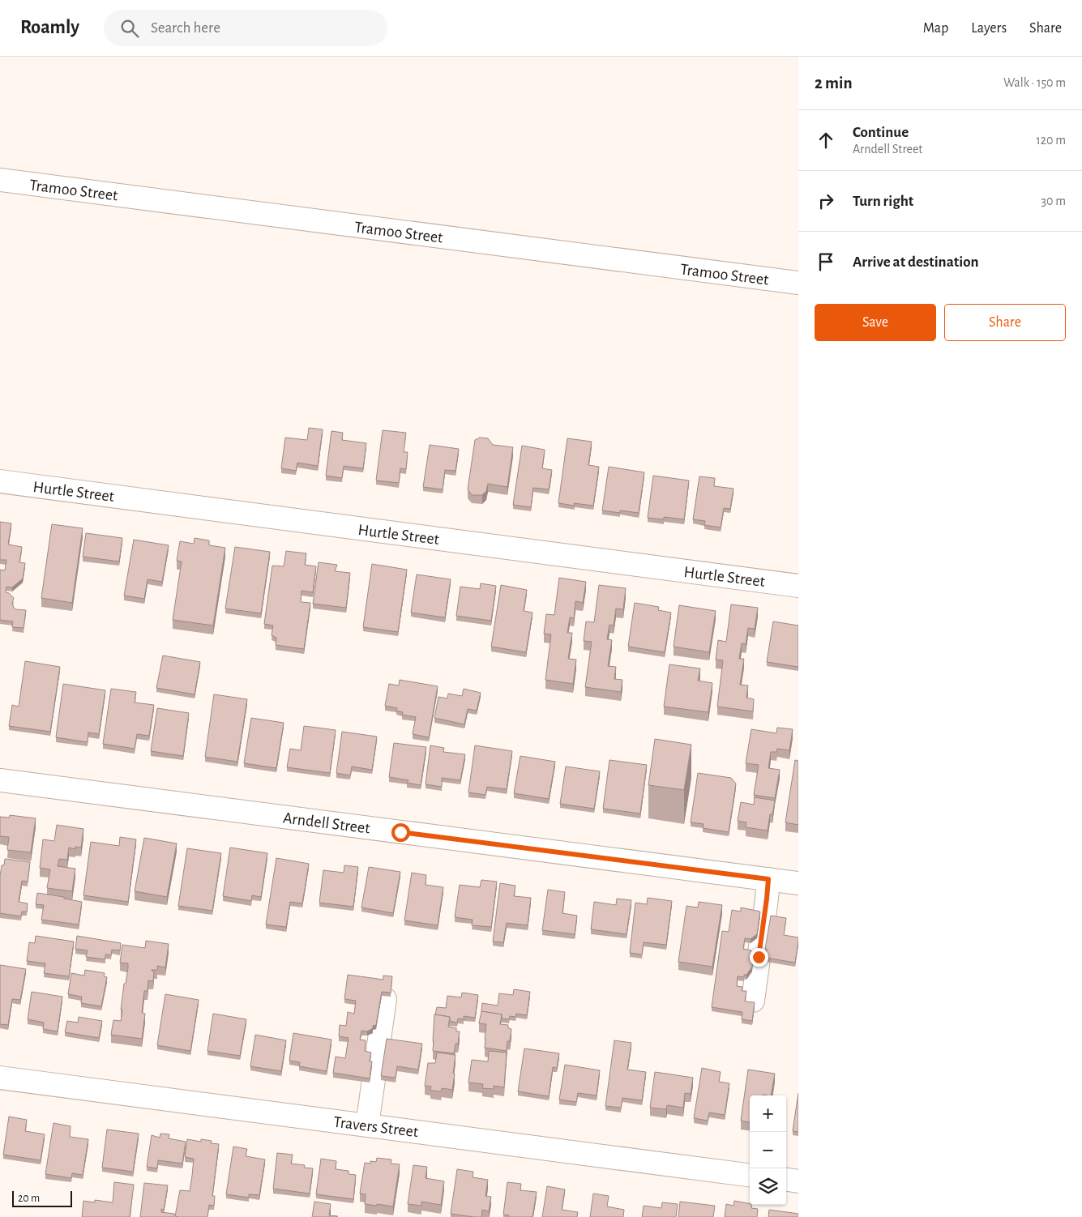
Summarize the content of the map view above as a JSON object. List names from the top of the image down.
{
  "streets": {
    "street": [
      "Tramoo Street",
      "Hurtle Street",
      "Arndell Street",
      "Travers Street"
    ]
  },
  "scale_bar": "20 m",
  "page": {
    "header": "Roamly",
    "search": "Search here",
    "nav": ["Map", "Layers", "Share"],
    "heading": ["2 min", "Walk · 150 m"],
    "list": [
      ["Continue", "Arndell Street", "120 m"],
      ["Turn right", "30 m"],
      "Arrive at destination"
    ],
    "buttons": ["Save", "Share"],
    "map_buttons": ["+", "−"],
    "scale": "20 m"
  }
}
